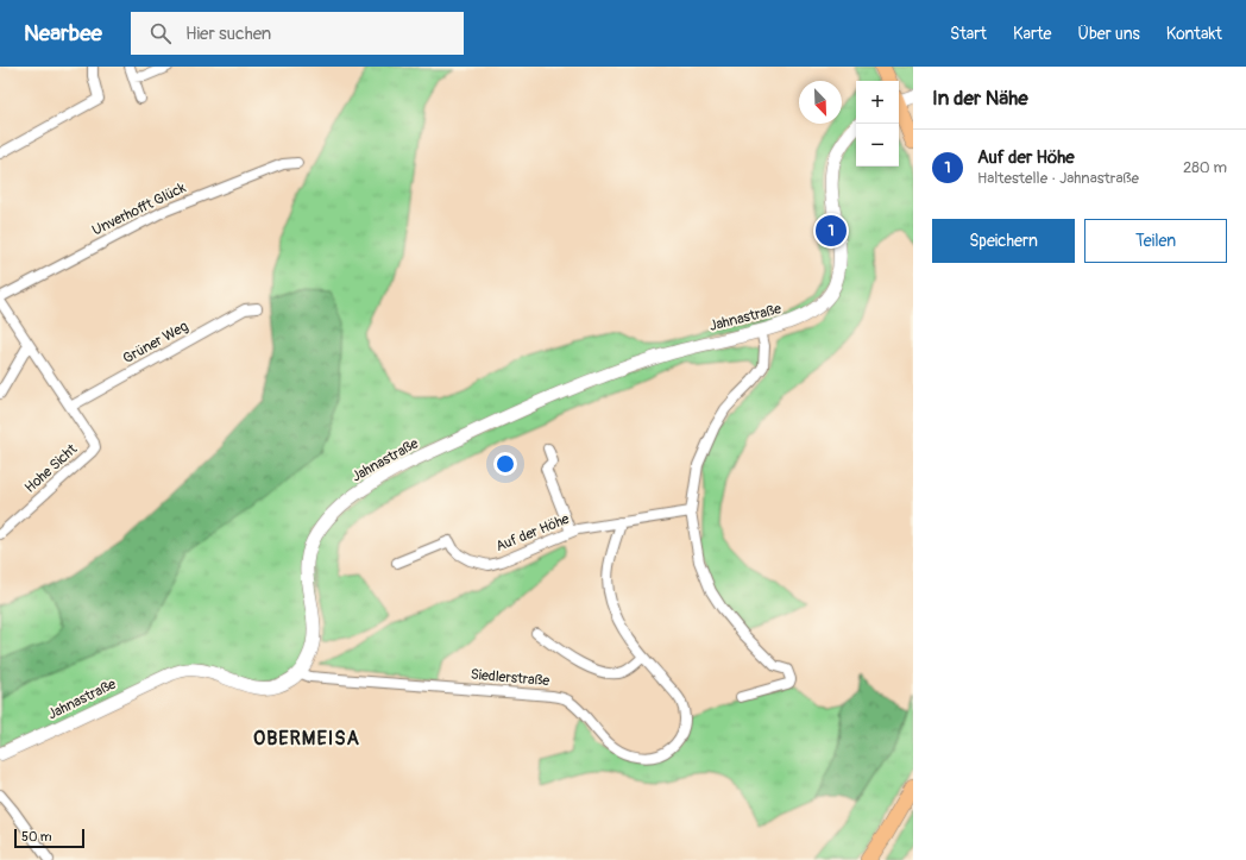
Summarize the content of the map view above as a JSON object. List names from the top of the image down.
{
  "streets": {
    "street": [
      "Unverhofft Glück",
      "Jahnastraße",
      "Grüner Weg",
      "Hohe Sicht",
      "Auf der Höhe",
      "Siedlerstraße"
    ]
  },
  "crossings": [
    ["Jahnastraße", "Siedlerstraße"],
    ["Grüner Weg", "Hohe Sicht"],
    ["Auf der Höhe", "Siedlerstraße"]
  ],
  "districts": ["OBERMEISA"],
  "scale_bar": "50 m",
  "north": "bottom right",
  "page": {
    "header": "Nearbee",
    "search": "Hier suchen",
    "nav": [
      "Start",
      "Karte",
      "Über uns",
      "Kontakt"
    ],
    "heading": "In der Nähe",
    "map_buttons": ["+", "−"],
    "list": [
      {
        "mark": "1",
        "name": "Auf der Höhe",
        "note": "Haltestelle · Jahnastraße",
        "value": "280 m"
      }
    ],
    "buttons": ["Speichern", "Teilen"],
    "pins": "1",
    "scale": "50 m"
  }
}
